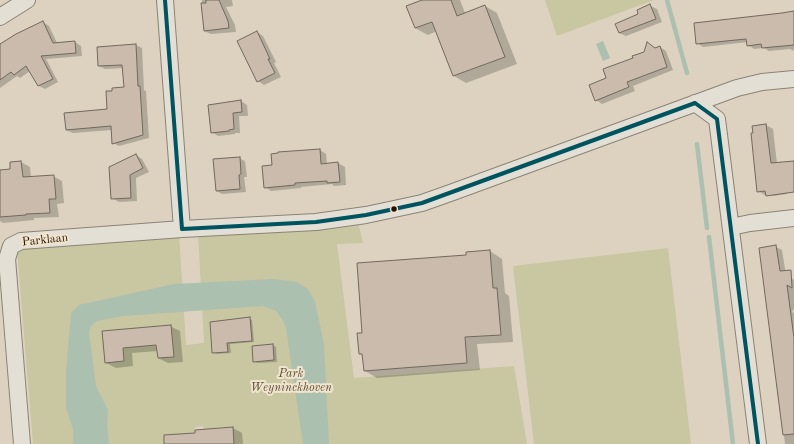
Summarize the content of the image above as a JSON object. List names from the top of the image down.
{
  "streets": {
    "street": ["Parklaan"]
  },
  "parks": ["Park Weyninckhoven"]
}
